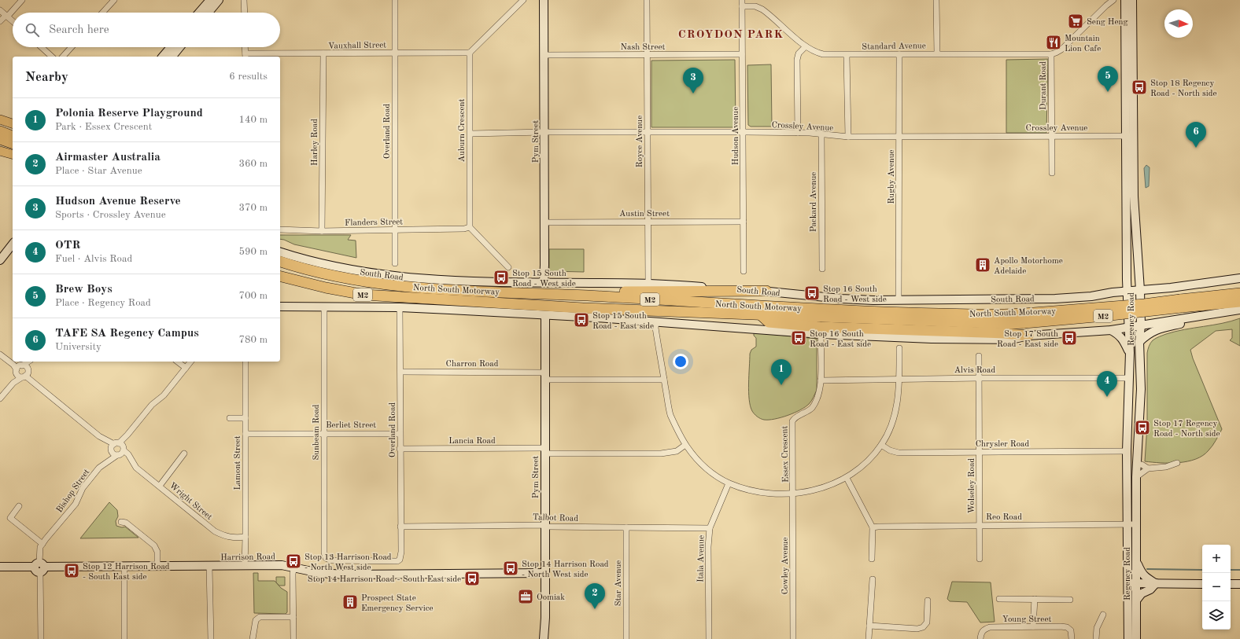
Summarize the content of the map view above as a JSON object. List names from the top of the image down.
{
  "streets": {
    "highway": ["North South Motorway", "M2"],
    "main road": [
      "Pym Street",
      "South Road",
      "Regency Road",
      "Harrison Road"
    ],
    "street": [
      "Vauxhall Street",
      "Standard Avenue",
      "Nash Street",
      "Durant Road",
      "Crossley Avenue",
      "Auburn Crescent",
      "Overland Road",
      "Hudson Avenue",
      "Royce Avenue",
      "Harley Road",
      "Rugby Avenue",
      "Packard Avenue",
      "Austin Street",
      "Flanders Street",
      "Charron Road",
      "Alvis Road",
      "Berliet Street",
      "Sunbeam Road",
      "Lancia Road",
      "Chrysler Road",
      "Essex Crescent",
      "Lamont Street",
      "Wolseley Road",
      "Bishop Street",
      "Wright Street",
      "Reo Road",
      "Talbot Road",
      "Itala Avenue",
      "Cowley Avenue",
      "Star Avenue",
      "Young Street"
    ]
  },
  "crossings": [
    ["Vauxhall Street", "Auburn Crescent"],
    ["Vauxhall Street", "Overland Road"],
    ["Vauxhall Street", "Harley Road"],
    ["Standard Avenue", "Durant Road"],
    ["Standard Avenue", "Hudson Avenue"],
    ["Standard Avenue", "Rugby Avenue"],
    ["Nash Street", "Hudson Avenue"],
    ["Nash Street", "Pym Street"],
    ["Nash Street", "Royce Avenue"],
    ["Durant Road", "Crossley Avenue"],
    ["Crossley Avenue", "Auburn Crescent"],
    ["Crossley Avenue", "Hudson Avenue"],
    ["Crossley Avenue", "Pym Street"],
    ["Crossley Avenue", "Royce Avenue"],
    ["Crossley Avenue", "Rugby Avenue"],
    ["Crossley Avenue", "Packard Avenue"],
    ["Crossley Avenue", "Regency Road"],
    ["Auburn Crescent", "Flanders Street"],
    ["Overland Road", "Flanders Street"],
    ["Overland Road", "Charron Road"],
    ["Overland Road", "Berliet Street"],
    ["Overland Road", "Sunbeam Road"],
    ["Overland Road", "Lancia Road"],
    ["Overland Road", "Talbot Road"],
    ["Hudson Avenue", "Austin Street"],
    ["Pym Street", "Austin Street"],
    ["Pym Street", "South Road"],
    ["Pym Street", "Charron Road"],
    ["Pym Street", "Lancia Road"],
    ["Pym Street", "Talbot Road"],
    ["Pym Street", "Harrison Road"],
    ["Royce Avenue", "Austin Street"],
    ["Royce Avenue", "South Road"],
    ["Harley Road", "Flanders Street"],
    ["Rugby Avenue", "South Road"],
    ["South Road", "Regency Road"],
    ["Regency Road", "Alvis Road"],
    ["Regency Road", "Chrysler Road"],
    ["Regency Road", "Reo Road"],
    ["Alvis Road", "Essex Crescent"],
    ["Alvis Road", "Wolseley Road"],
    ["Berliet Street", "Sunbeam Road"],
    ["Berliet Street", "Lamont Street"],
    ["Chrysler Road", "Wolseley Road"],
    ["Essex Crescent", "Cowley Avenue"],
    ["Lamont Street", "Wright Street"],
    ["Lamont Street", "Harrison Road"],
    ["Wolseley Road", "Reo Road"],
    ["Bishop Street", "Wright Street"],
    ["Bishop Street", "Harrison Road"],
    ["Talbot Road", "Itala Avenue"],
    ["Talbot Road", "Star Avenue"]
  ],
  "districts": ["CROYDON PARK"],
  "places": {
    "supermarket": ["Seng Heng"],
    "restaurant": ["Mountain Lion Cafe"],
    "bus stop": [
      "Stop 18 Regency Road - North side",
      "Stop 15 South Road - West side",
      "Stop 16 South Road - West side",
      "Stop 15 South Road - East side",
      "Stop 16 South Road - East side",
      "Stop 17 South Road - East side",
      "Stop 17 Regency Road - North side",
      "Stop 13 Harrison Road - North West side",
      "Stop 14 Harrison Road - North West side",
      "Stop 12 Harrison Road - South East side",
      "Stop 14 Harrison Road - South East side"
    ],
    "building": ["Apollo Motorhome Adelaide", "Prospect State Emergency Service"],
    "office": ["Oomiak"]
  },
  "north": "right",
  "page": {
    "search": "Search here",
    "heading": ["Nearby", "6 results"],
    "pins": [
      "5",
      "3",
      "6",
      "1",
      "4",
      "2"
    ],
    "list": [
      {
        "mark": "1",
        "name": "Polonia Reserve Playground",
        "note": "Park · Essex Crescent",
        "value": "140 m"
      },
      {
        "mark": "2",
        "name": "Airmaster Australia",
        "note": "Place · Star Avenue",
        "value": "360 m"
      },
      {
        "mark": "3",
        "name": "Hudson Avenue Reserve",
        "note": "Sports · Crossley Avenue",
        "value": "370 m"
      },
      {
        "mark": "4",
        "name": "OTR",
        "note": "Fuel · Alvis Road",
        "value": "590 m"
      },
      {
        "mark": "5",
        "name": "Brew Boys",
        "note": "Place · Regency Road",
        "value": "700 m"
      },
      {
        "mark": "6",
        "name": "TAFE SA Regency Campus",
        "note": "University",
        "value": "780 m"
      }
    ],
    "map_buttons": ["+", "−"]
  }
}
